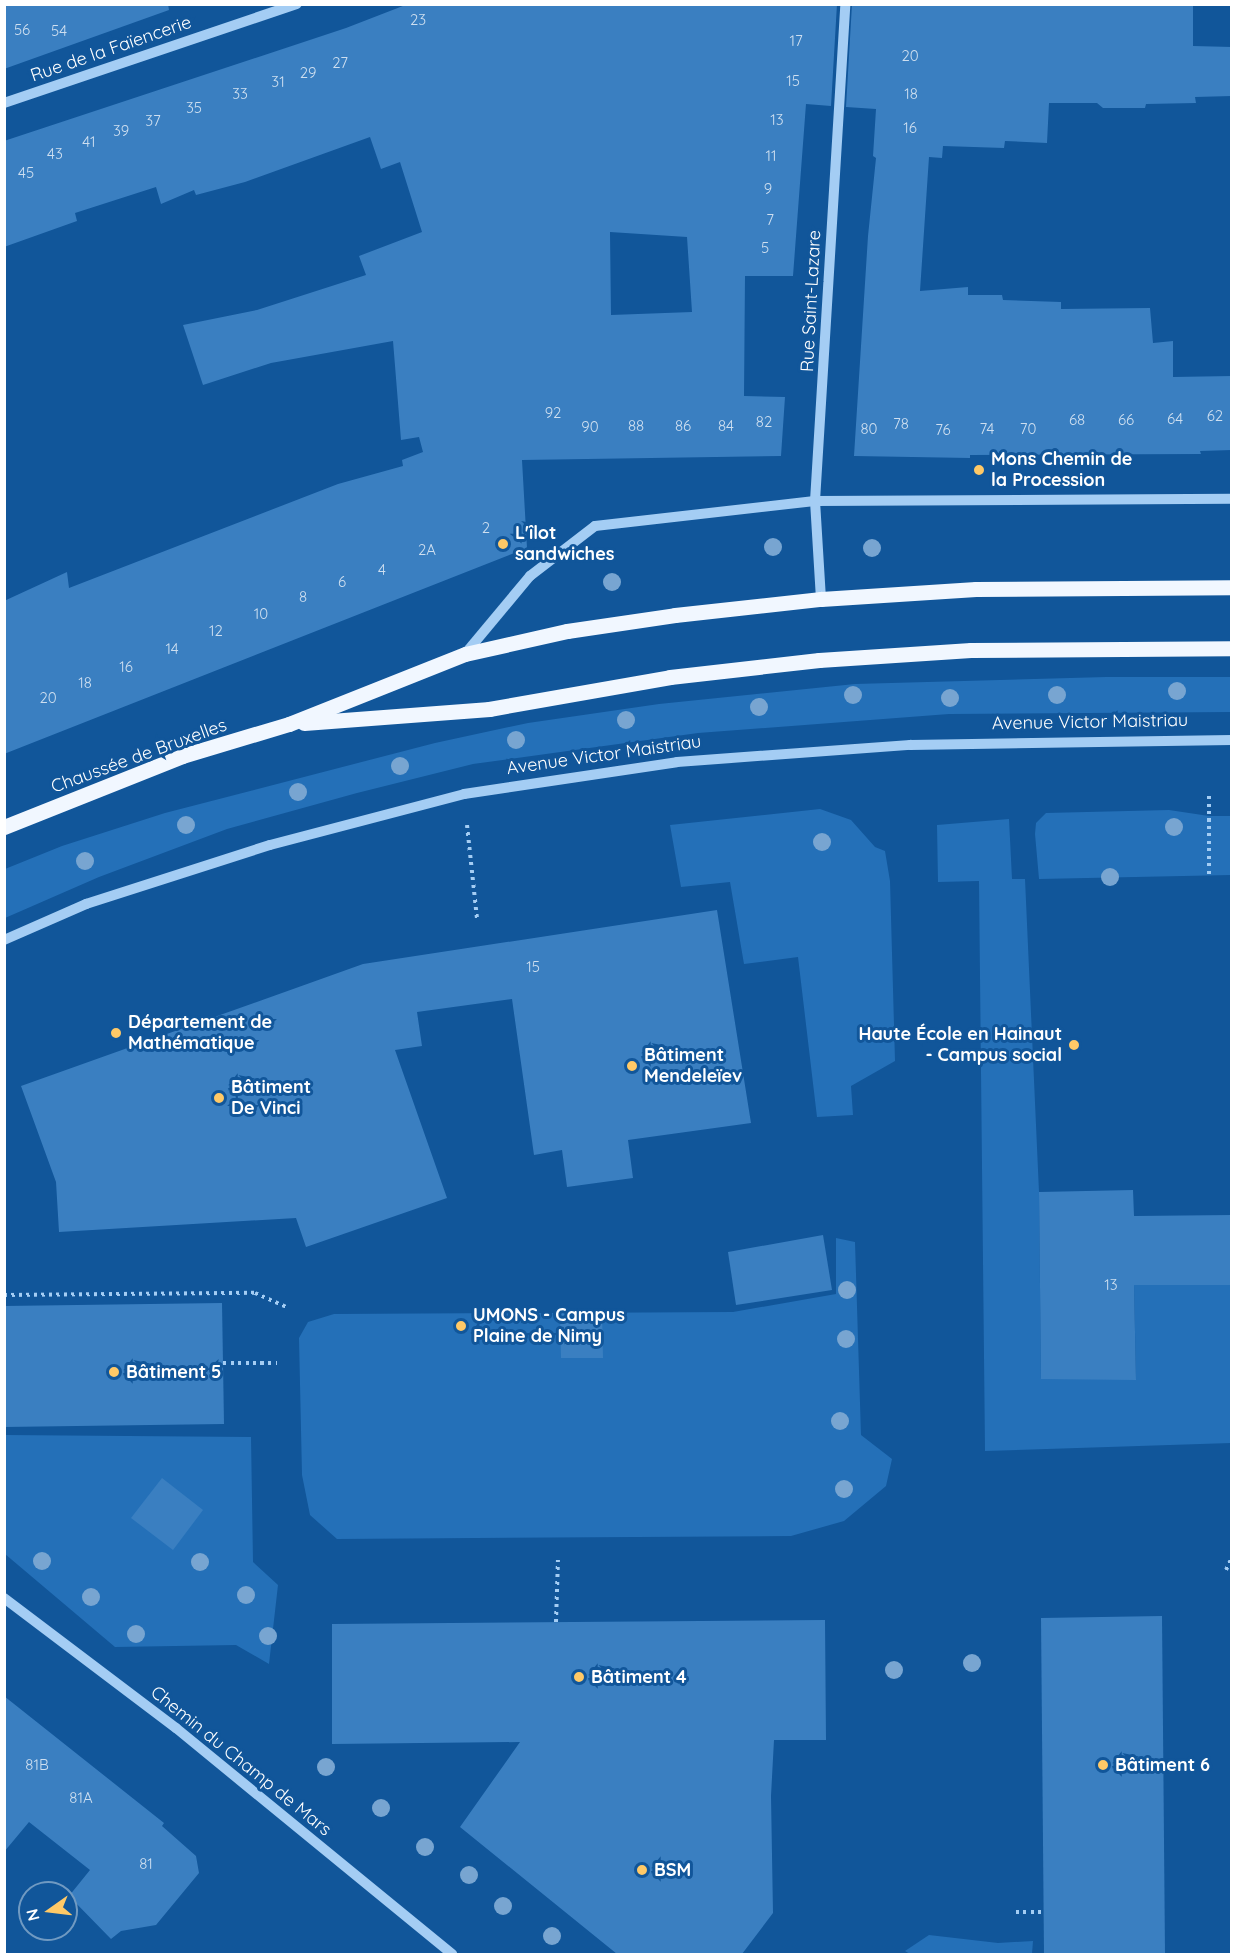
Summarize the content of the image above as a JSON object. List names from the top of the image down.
{
  "streets": {
    "main road": ["Chaussée de Bruxelles"],
    "street": [
      "Rue de la Faïencerie",
      "Rue Saint-Lazare",
      "Avenue Victor Maistriau",
      "Chemin du Champ de Mars"
    ]
  },
  "places": [
    "Mons Chemin de la Procession",
    "L'îlot sandwiches",
    "Département de Mathématique",
    "Haute École en Hainaut - Campus social",
    "Bâtiment Mendeleïev",
    "Bâtiment De Vinci",
    "UMONS - Campus Plaine de Nimy",
    "Bâtiment 5",
    "Bâtiment 4",
    "Bâtiment 6",
    "BSM"
  ],
  "house_numbers": [
    "23",
    "56",
    "54",
    "17",
    "20",
    "27",
    "29",
    "15",
    "31",
    "33",
    "18",
    "35",
    "13",
    "37",
    "16",
    "39",
    "41",
    "43",
    "11",
    "45",
    "9",
    "7",
    "5",
    "92",
    "62",
    "64",
    "68",
    "66",
    "82",
    "78",
    "88",
    "86",
    "84",
    "90",
    "80",
    "74",
    "70",
    "76",
    "2",
    "2A",
    "4",
    "6",
    "8",
    "10",
    "12",
    "14",
    "16",
    "18",
    "20",
    "15",
    "13",
    "81B",
    "81A",
    "81"
  ],
  "north": "left"
}
